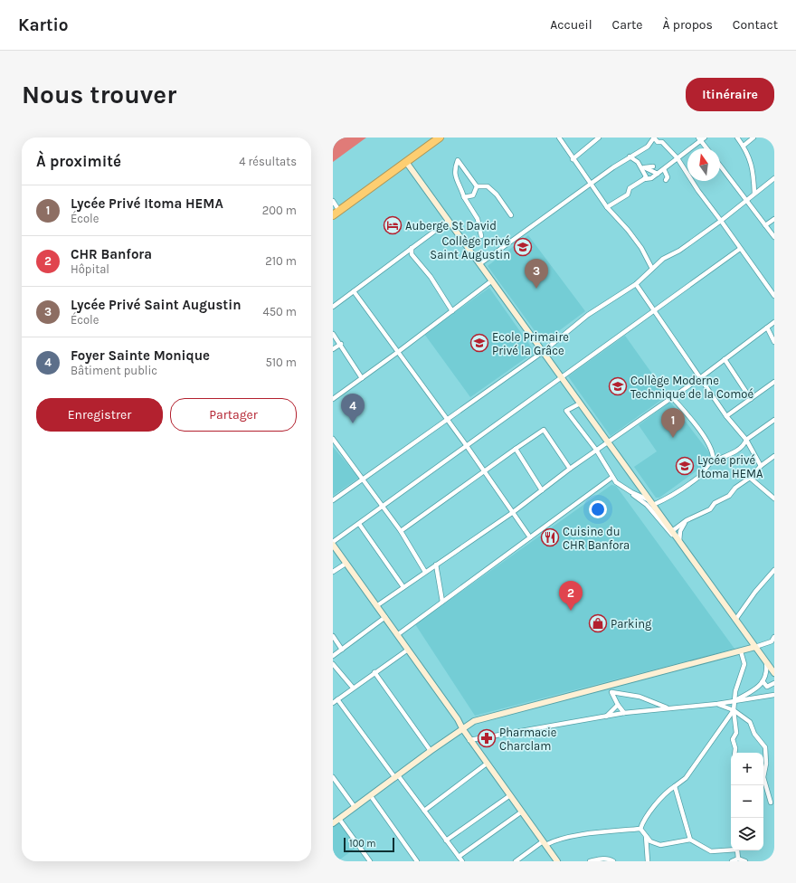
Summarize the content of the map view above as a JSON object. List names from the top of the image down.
{
  "places": {
    "hotel": ["Auberge St David"],
    "school or university": [
      "Collège privé Saint Augustin",
      "Ecole Primaire Privé la Grâce",
      "Collège Moderne Technique de la Comoé",
      "Lycée privé Itoma HEMA"
    ],
    "restaurant": ["Cuisine du CHR Banfora"],
    "shop": ["Parking"],
    "pharmacy": ["Pharmacie Charclam"]
  },
  "scale_bar": "100 m",
  "north": "top",
  "page": {
    "header": "Kartio",
    "nav": [
      "Accueil",
      "Carte",
      "À propos",
      "Contact"
    ],
    "buttons": [
      "Itinéraire",
      ["Enregistrer", "Partager"]
    ],
    "title": "Nous trouver",
    "heading": ["À proximité", "4 résultats"],
    "list": [
      {
        "mark": "1",
        "name": "Lycée Privé Itoma HEMA",
        "note": "École",
        "value": "200 m"
      },
      {
        "mark": "2",
        "name": "CHR Banfora",
        "note": "Hôpital",
        "value": "210 m"
      },
      {
        "mark": "3",
        "name": "Lycée Privé Saint Augustin",
        "note": "École",
        "value": "450 m"
      },
      {
        "mark": "4",
        "name": "Foyer Sainte Monique",
        "note": "Bâtiment public",
        "value": "510 m"
      }
    ],
    "pins": [
      "3",
      "4",
      "1",
      "2"
    ],
    "map_buttons": ["+", "−"],
    "scale": "100 m"
  }
}
